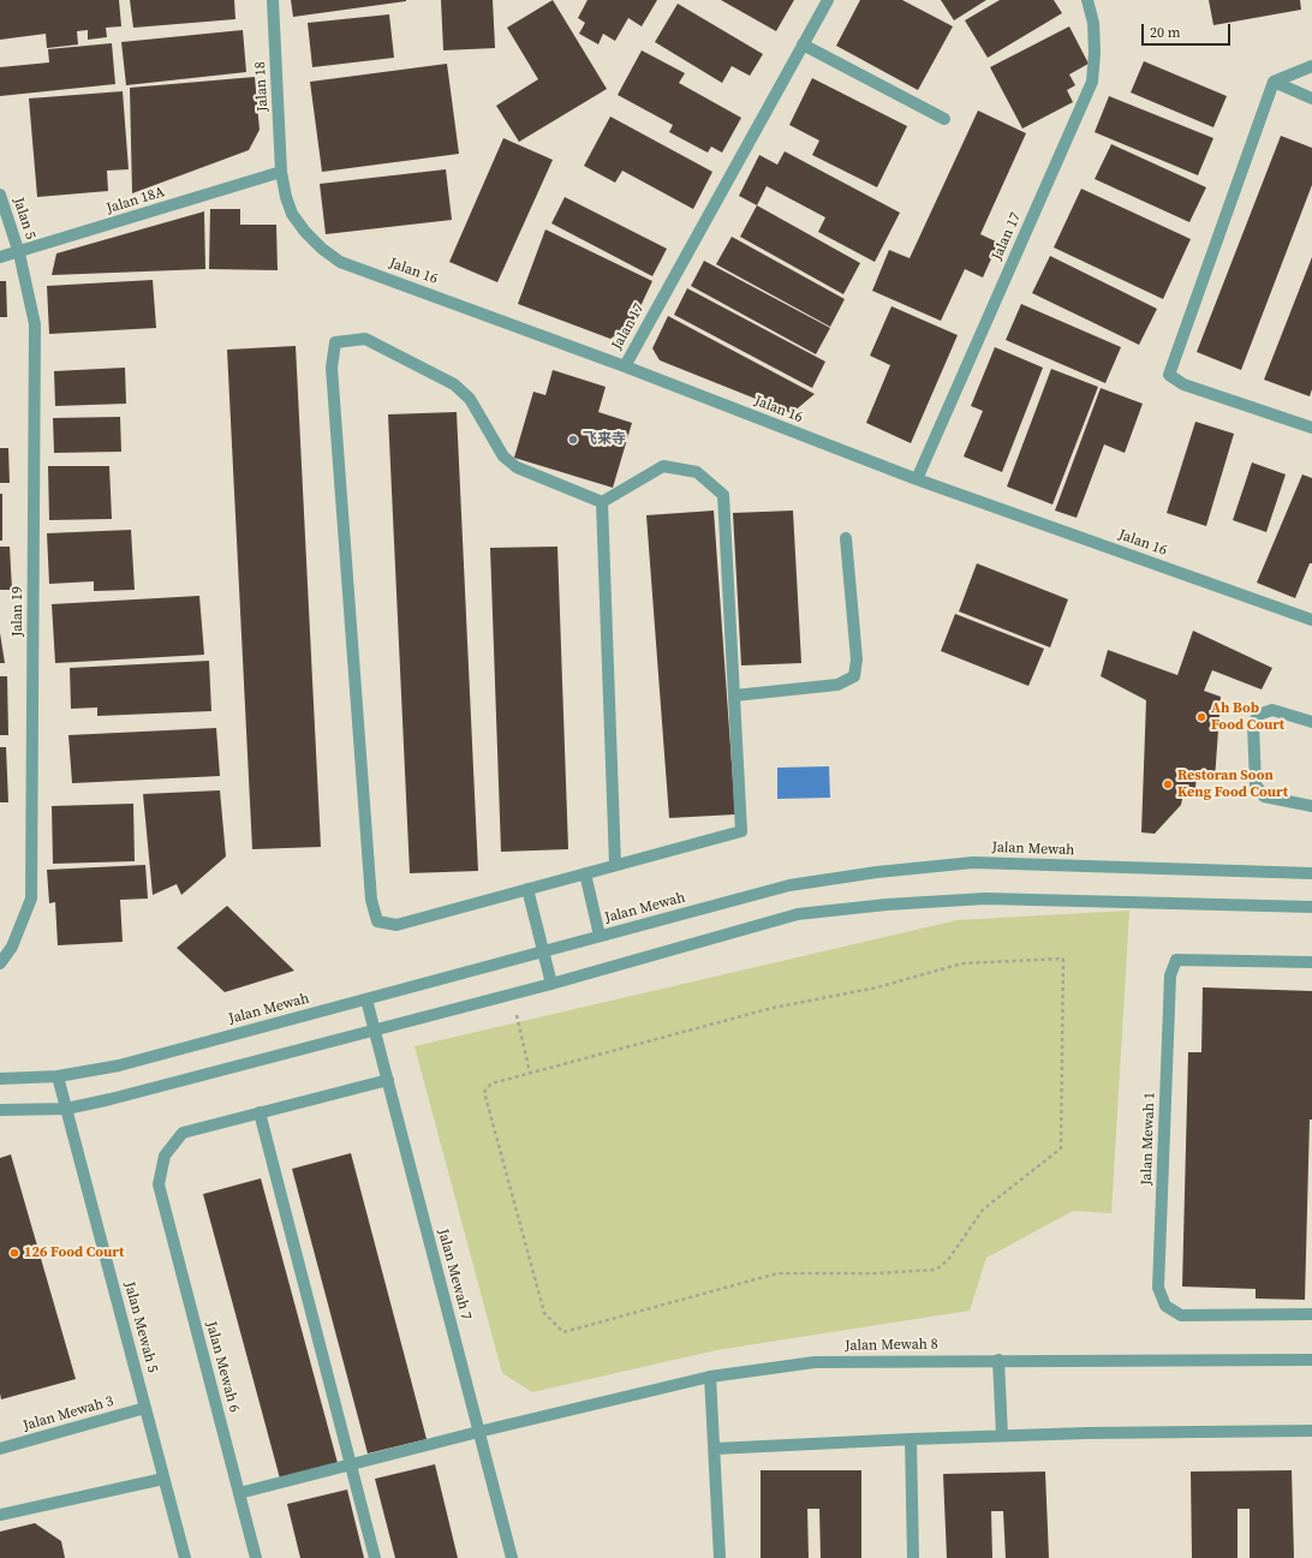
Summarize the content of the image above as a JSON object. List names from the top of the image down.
{
  "streets": {
    "street": [
      "Jalan 18",
      "Jalan 18A",
      "Jalan 5",
      "Jalan 17",
      "Jalan 16",
      "Jalan 19",
      "Jalan Mewah",
      "Jalan Mewah 1",
      "Jalan Mewah 7",
      "Jalan Mewah 5",
      "Jalan Mewah 8",
      "Jalan Mewah 6",
      "Jalan Mewah 3"
    ]
  },
  "crossings": [
    ["Jalan 18", "Jalan 18A"],
    ["Jalan 18", "Jalan 16"],
    ["Jalan 18A", "Jalan 5"],
    ["Jalan 18A", "Jalan 16"],
    ["Jalan 18A", "Jalan 19"],
    ["Jalan 5", "Jalan 19"],
    ["Jalan 17", "Jalan 16"],
    ["Jalan Mewah", "Jalan Mewah 7"],
    ["Jalan Mewah", "Jalan Mewah 5"],
    ["Jalan Mewah 7", "Jalan Mewah 8"],
    ["Jalan Mewah 5", "Jalan Mewah 3"],
    ["Jalan Mewah 8", "Jalan Mewah 6"]
  ],
  "places": [
    "飞来寺",
    "Ah Bob Food Court",
    "Restoran Soon Keng Food Court",
    "126 Food Court"
  ],
  "scale_bar": "20 m"
}
